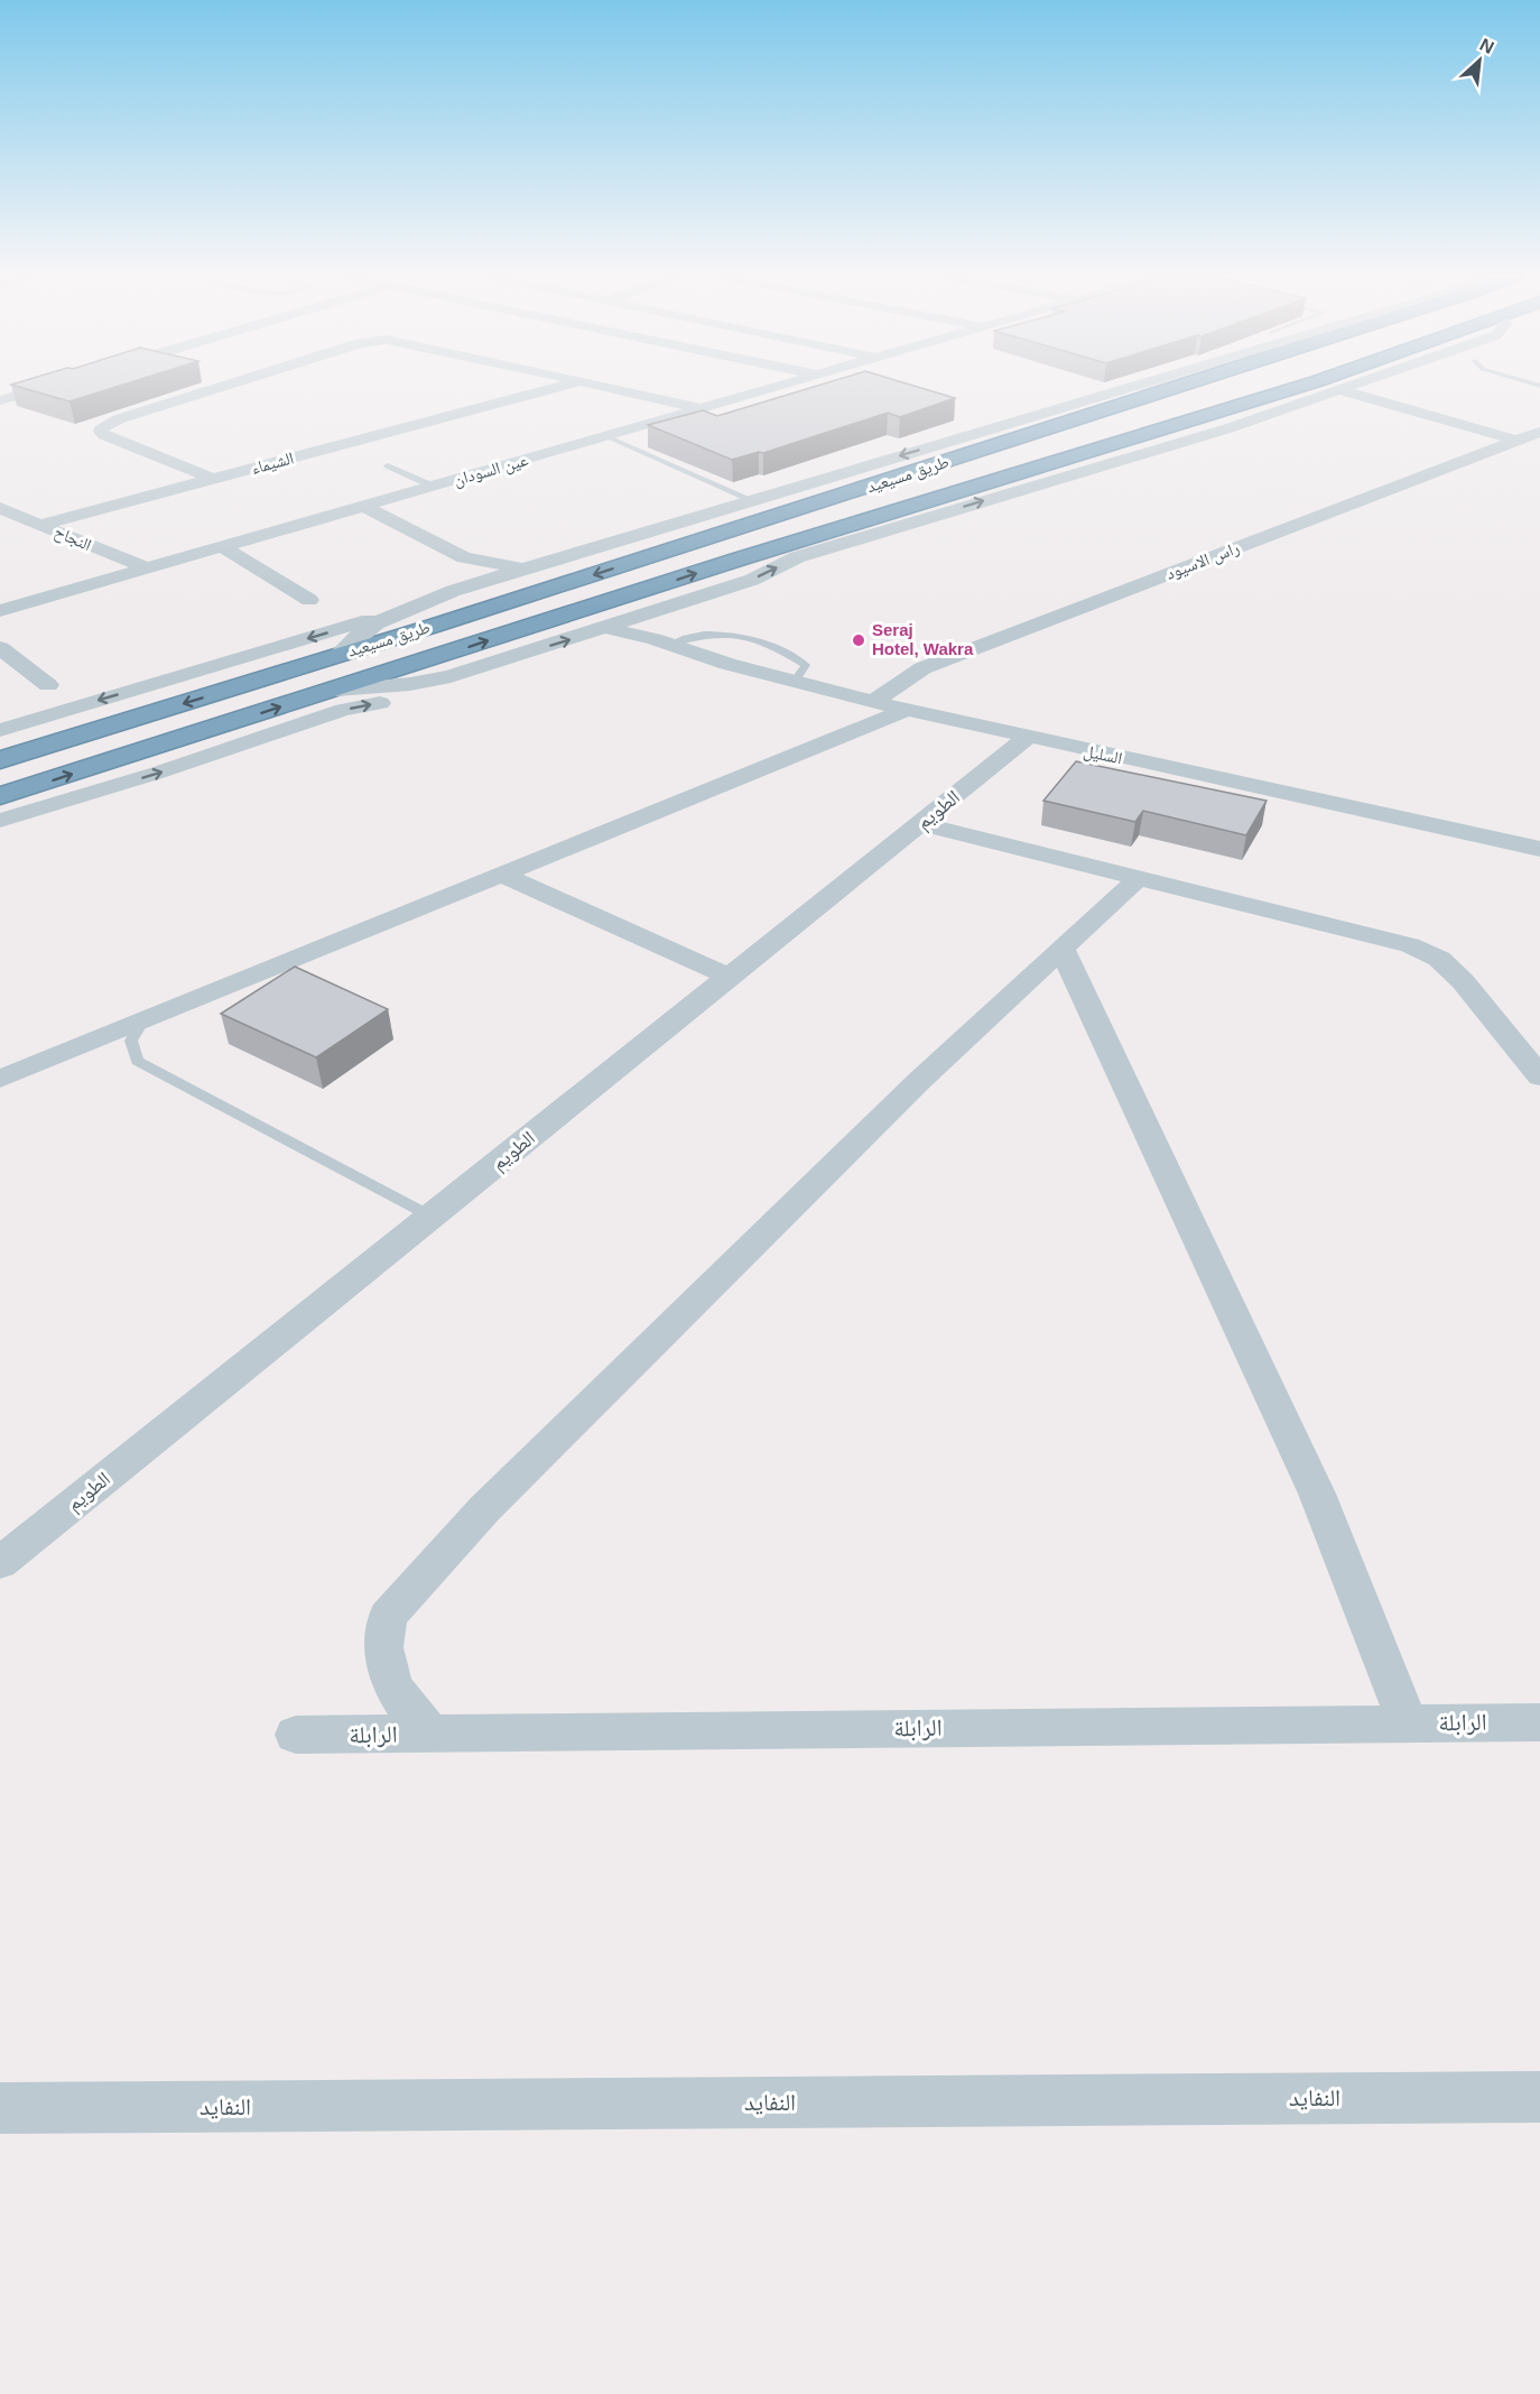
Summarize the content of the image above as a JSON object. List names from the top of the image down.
{
  "streets": {
    "highway": ["طريق مسيعيد"],
    "street": [
      "الشيماء",
      "عين السودان",
      "النجاح",
      "راس الاسيود",
      "السليل",
      "الطويم",
      "الرابلة",
      "النفايد"
    ]
  },
  "crossings": [
    ["الشيماء", "النجاح"],
    ["عين السودان", "النجاح"],
    ["طريق مسيعيد", "السليل"],
    ["راس الاسيود", "السليل"],
    ["السليل", "الطويم"]
  ],
  "places": ["Seraj Hotel, Wakra"],
  "north": "top right"
}
